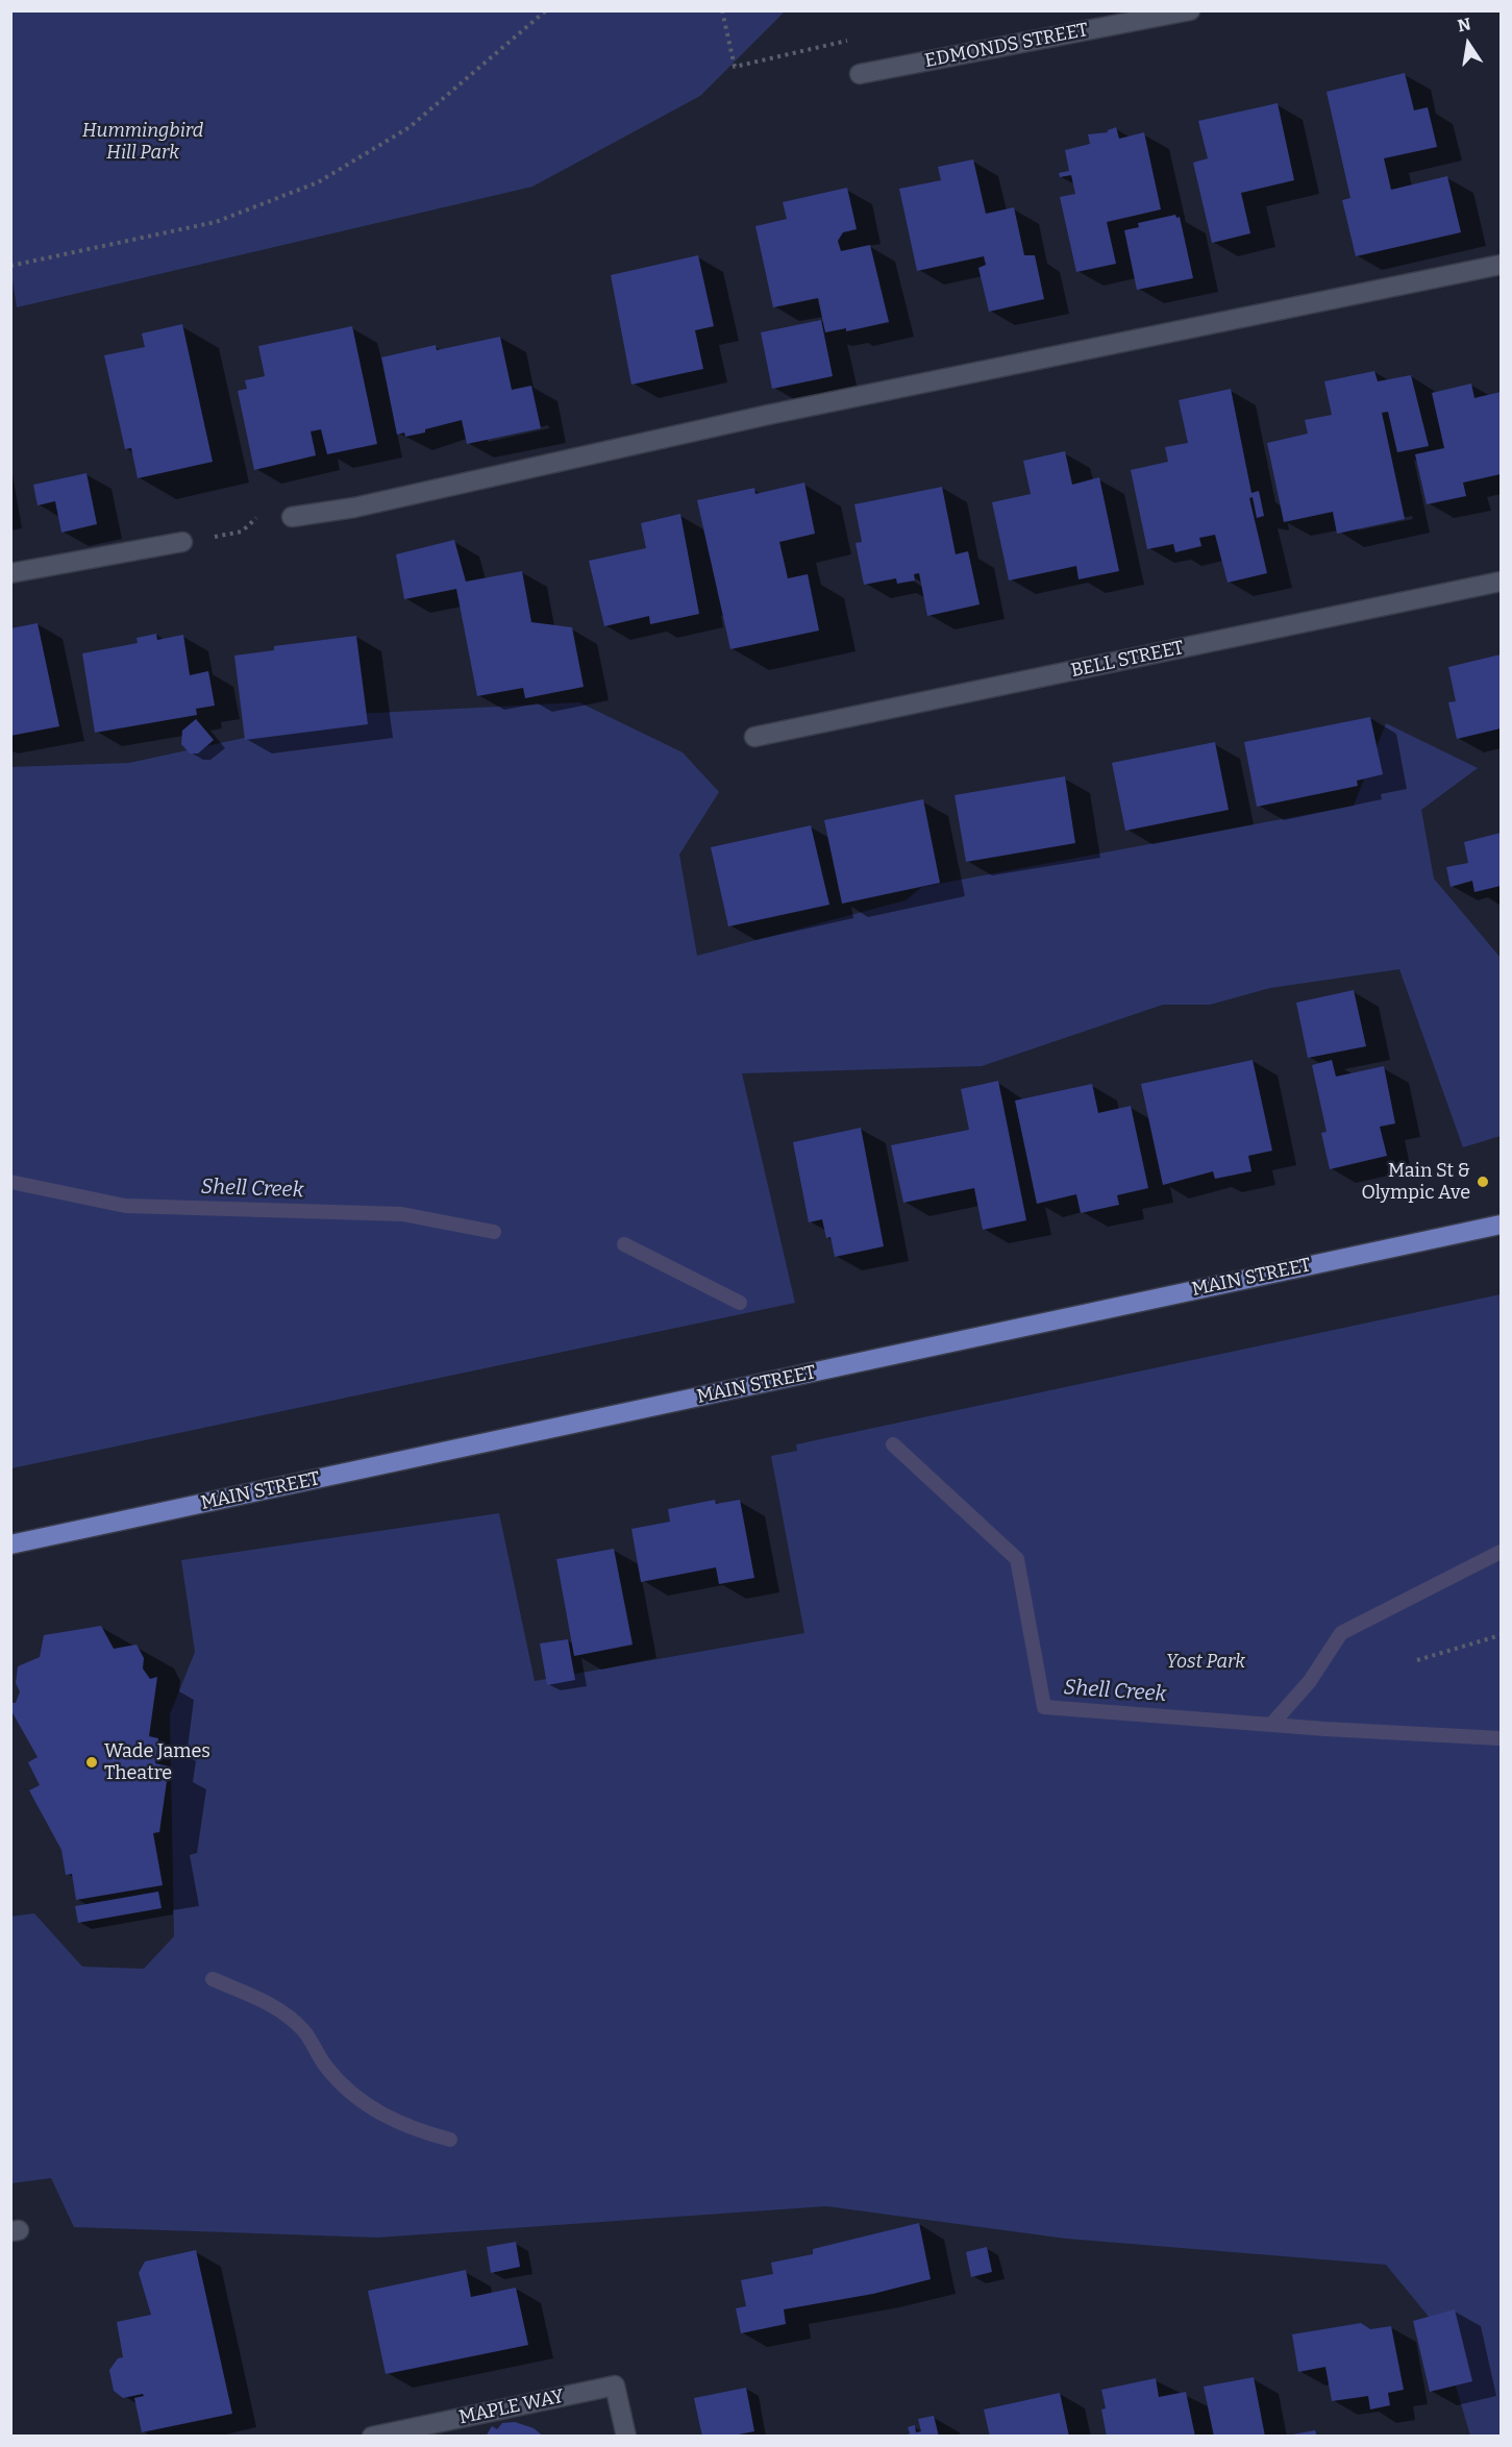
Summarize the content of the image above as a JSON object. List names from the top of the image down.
{
  "streets": {
    "main road": ["MAIN STREET"],
    "street": ["EDMONDS STREET", "BELL STREET", "MAPLE WAY"]
  },
  "water": ["Shell Creek"],
  "parks": ["Hummingbird Hill Park", "Yost Park"],
  "places": ["Main St & Olympic Ave", "Wade James Theatre"],
  "north": "top"
}
